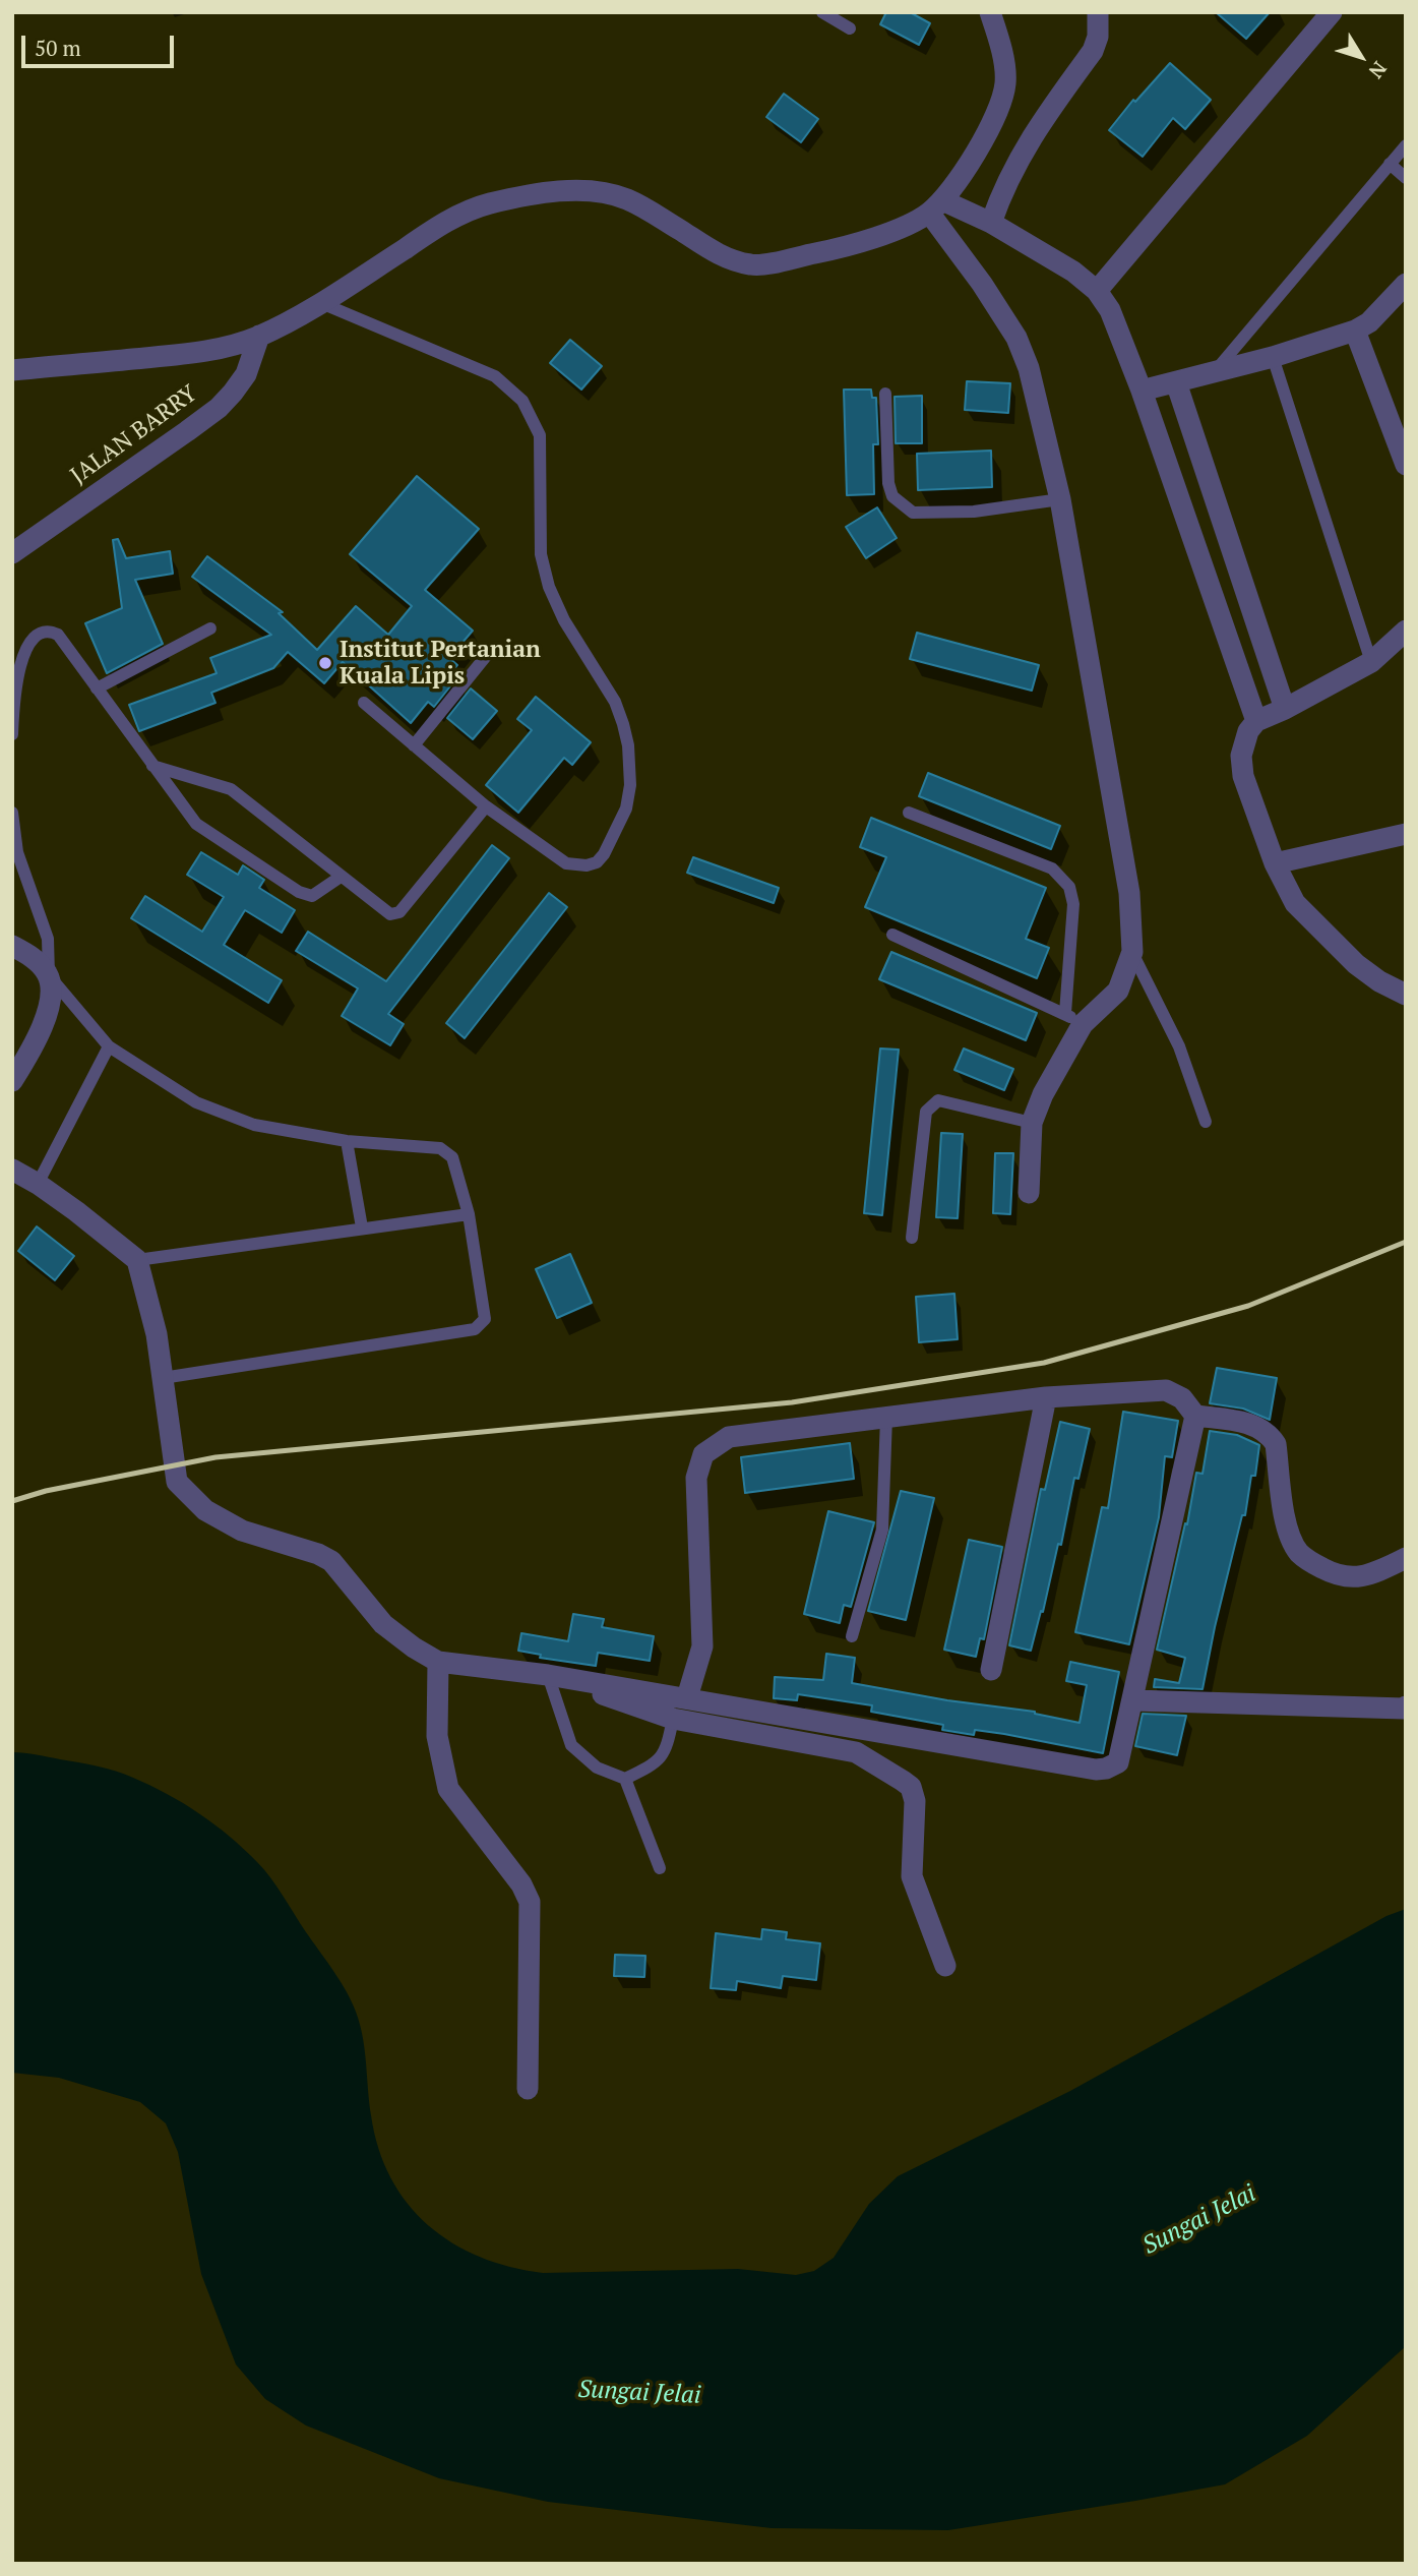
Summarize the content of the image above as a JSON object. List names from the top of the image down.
{
  "streets": {
    "street": ["JALAN BARRY"]
  },
  "water": ["Sungai Jelai"],
  "places": ["Institut Pertanian Kuala Lipis"],
  "scale_bar": "50 m",
  "north": "bottom right"
}
